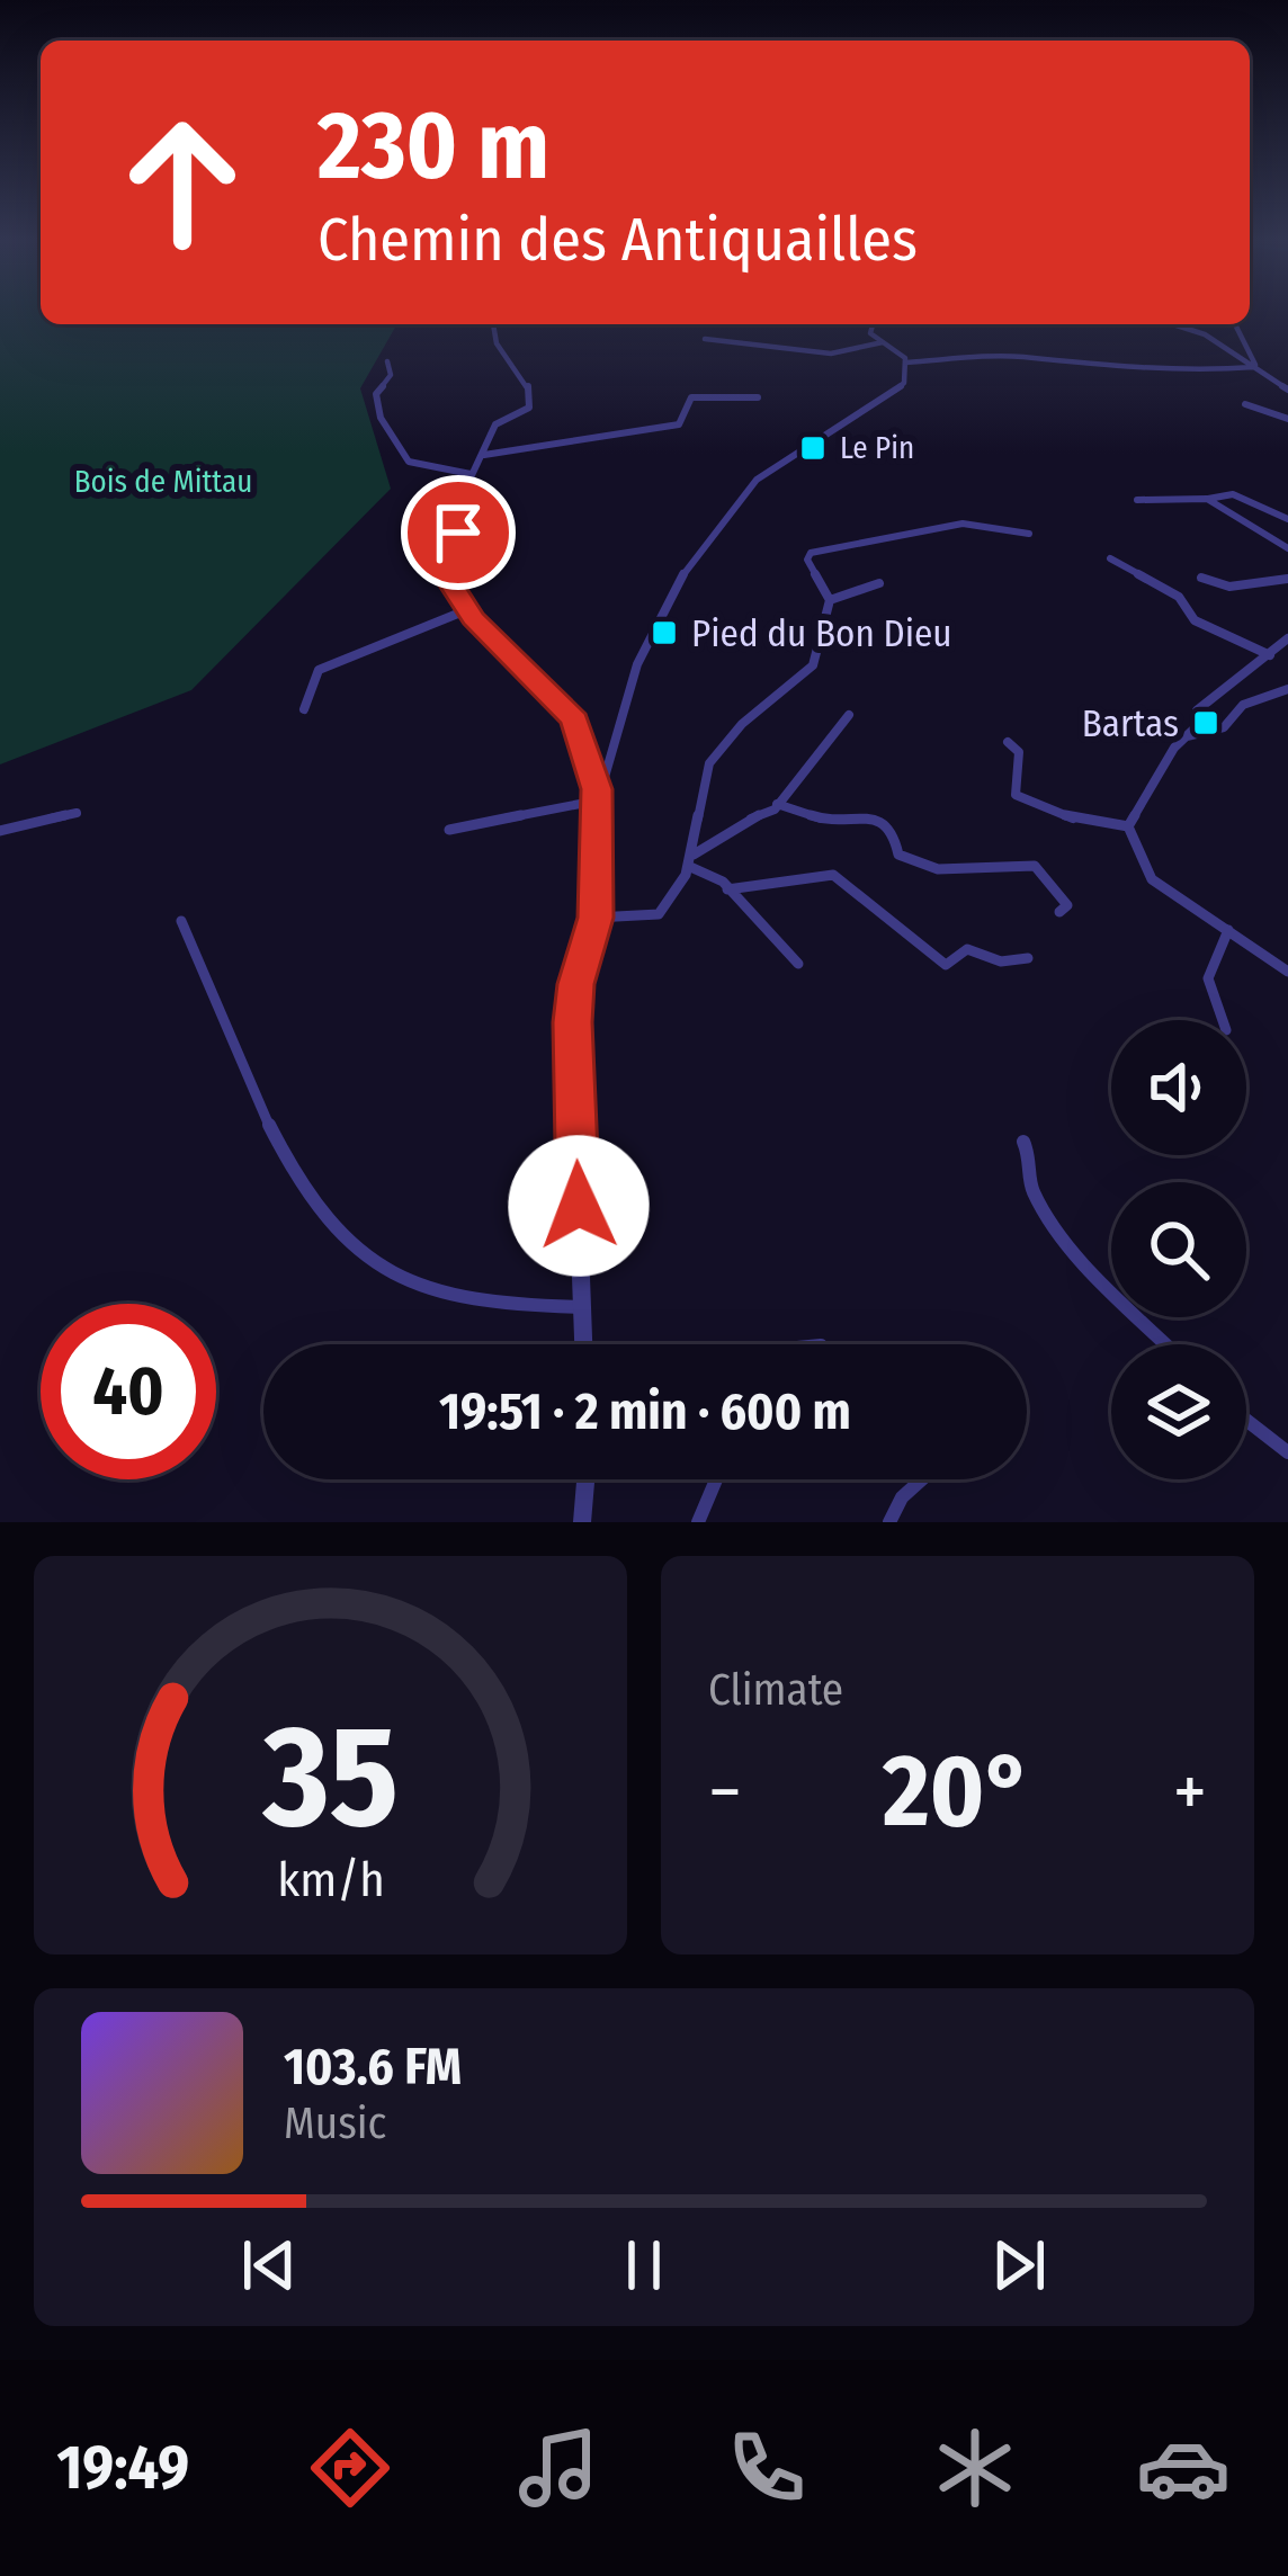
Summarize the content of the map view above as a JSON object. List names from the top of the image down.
{
  "parks": ["Bois de Mittau"],
  "places": {
    "transit": ["Le Pin", "Pied du Bon Dieu", "Bartas"]
  },
  "page": {
    "turn": ["230 m", "Chemin des Antiquailles"],
    "limit": "40",
    "trip": "19:51 · 2 min · 600 m",
    "tile": "Climate",
    "heat": ["−", "20°", "+"],
    "song": ["103.6 FM", "Music"],
    "tabs": "19:49",
    "gauge": ["35", "km/h"]
  }
}
